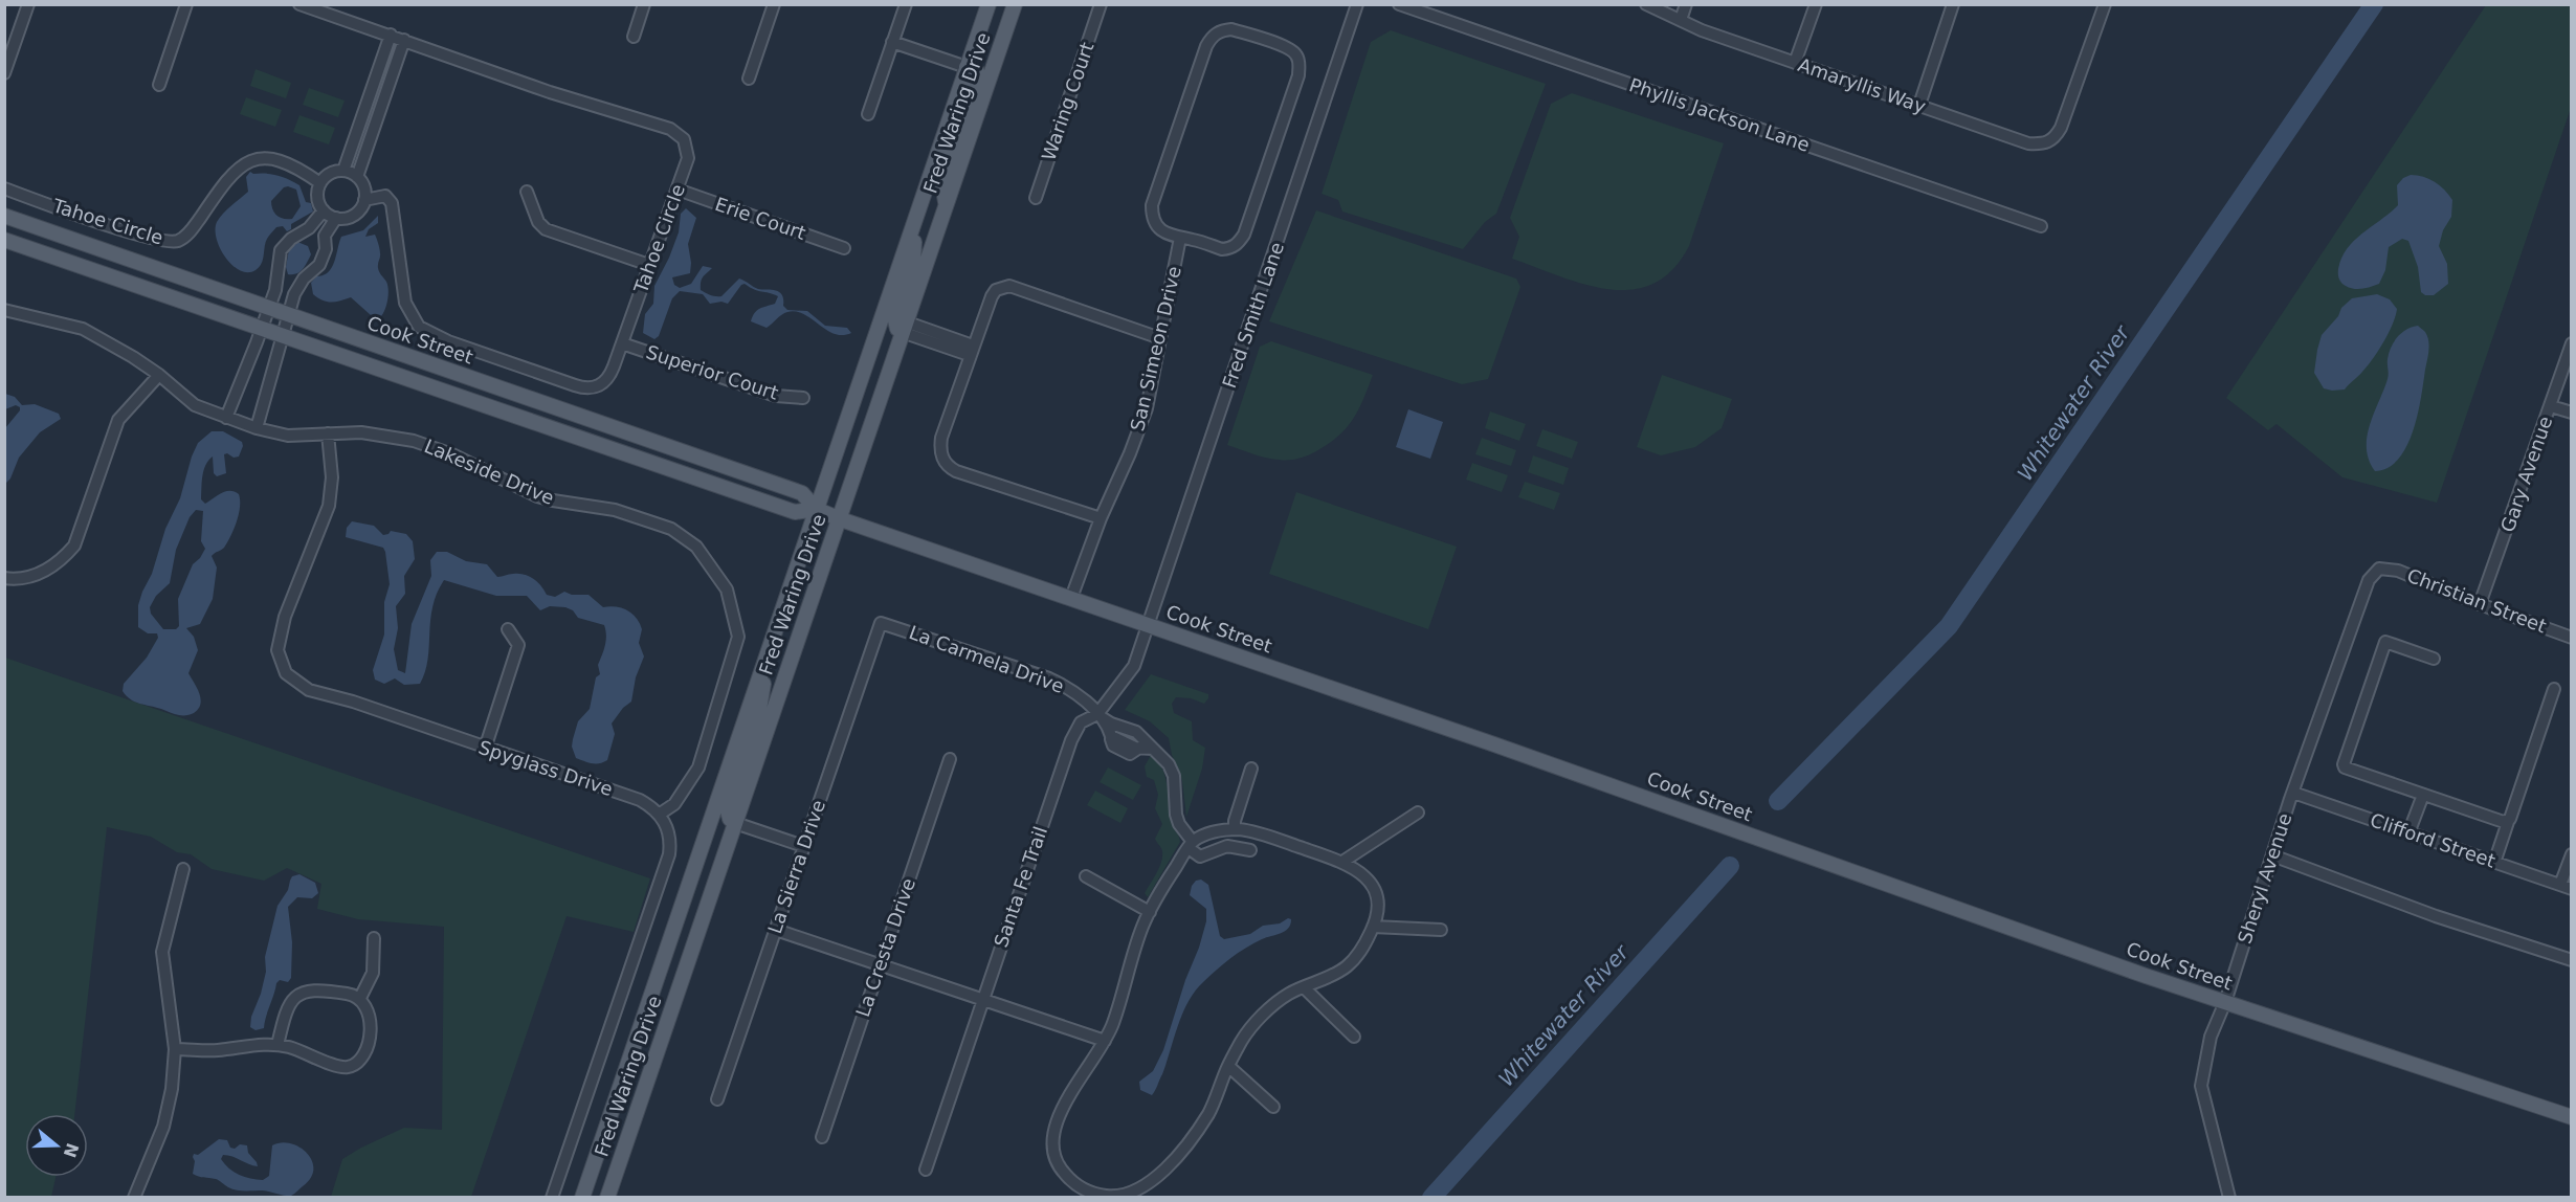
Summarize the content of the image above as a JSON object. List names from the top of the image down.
{
  "streets": {
    "main road": ["Fred Waring Drive", "Cook Street"],
    "street": [
      "Amaryllis Way",
      "Waring Court",
      "Phyllis Jackson Lane",
      "Erie Court",
      "Tahoe Circle",
      "Fred Smith Lane",
      "San Simeon Drive",
      "Superior Court",
      "Lakeside Drive",
      "Gary Avenue",
      "Christian Street",
      "La Carmela Drive",
      "Spyglass Drive",
      "Clifford Street",
      "La Sierra Drive",
      "Sheryl Avenue",
      "Santa Fe Trail",
      "La Cresta Drive"
    ]
  },
  "crossings": [
    ["Fred Waring Drive", "Cook Street"],
    ["Erie Court", "Tahoe Circle"],
    ["Tahoe Circle", "Superior Court"],
    ["Fred Smith Lane", "Cook Street"],
    ["Fred Smith Lane", "Santa Fe Trail"],
    ["Cook Street", "San Simeon Drive"],
    ["Cook Street", "Sheryl Avenue"],
    ["Cook Street", "Santa Fe Trail"],
    ["Lakeside Drive", "Spyglass Drive"],
    ["Gary Avenue", "Christian Street"],
    ["Christian Street", "Sheryl Avenue"],
    ["La Carmela Drive", "La Sierra Drive"],
    ["La Carmela Drive", "Santa Fe Trail"],
    ["Clifford Street", "Sheryl Avenue"]
  ],
  "water": ["Whitewater River"],
  "north": "right"
}
